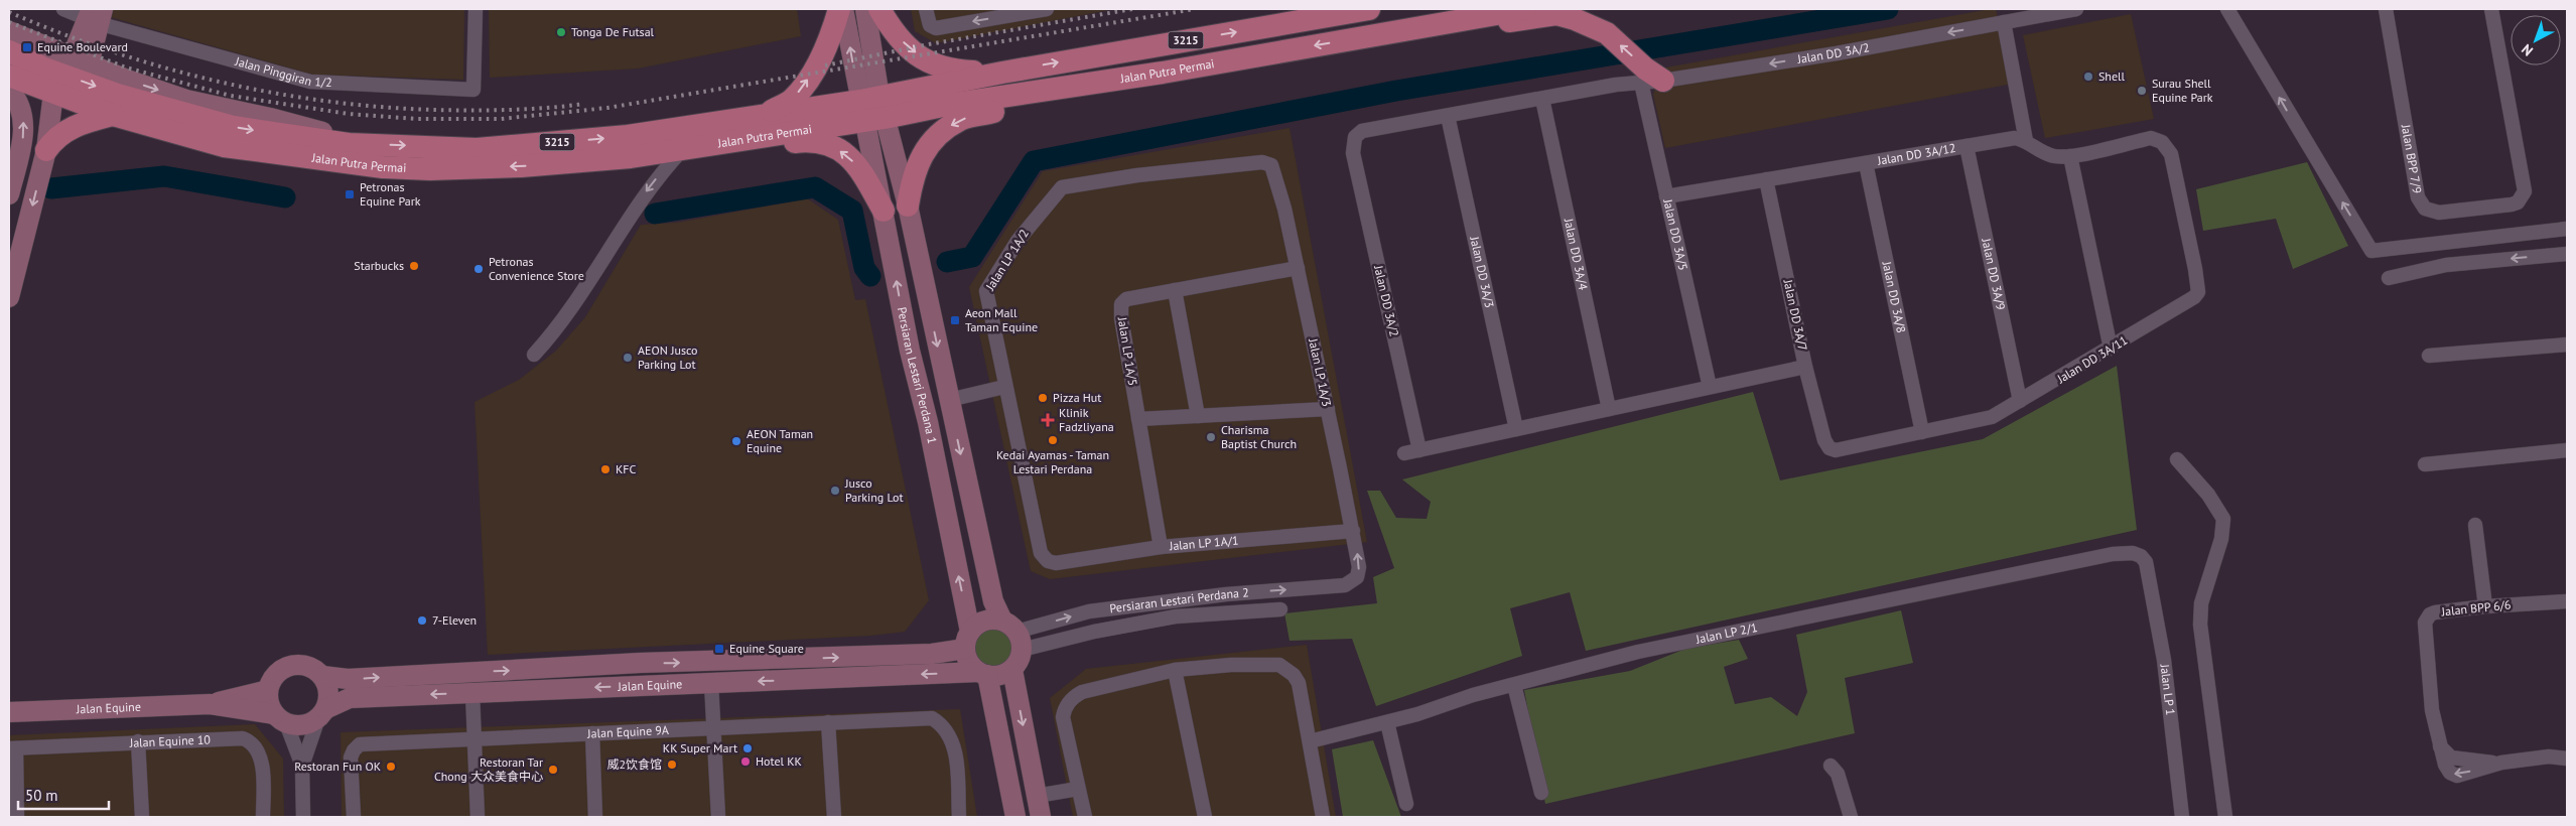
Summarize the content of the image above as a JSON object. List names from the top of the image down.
{
  "streets": {
    "main road": ["3215", "Jalan Putra Permai"],
    "street": [
      "Jalan DD 3A/2",
      "Jalan Pinggiran 1/2",
      "Jalan DD 3A/12",
      "Jalan BPP 7/9",
      "Jalan DD 3A/5",
      "Jalan DD 3A/4",
      "Jalan LP 1A/2",
      "Jalan DD 3A/3",
      "Jalan DD 3A/9",
      "Jalan DD 3A/8",
      "Jalan DD 3A/7",
      "Jalan LP 1A/5",
      "Jalan DD 3A/11",
      "Jalan LP 1A/3",
      "Persiaran Lestari Perdana 1",
      "Jalan LP 1A/1",
      "Persiaran Lestari Perdana 2",
      "Jalan BPP 6/6",
      "Jalan LP 2/1",
      "Jalan Equine",
      "Jalan LP 1",
      "Jalan Equine 9A",
      "Jalan Equine 10"
    ]
  },
  "crossings": [
    ["Jalan DD 3A/2", "Jalan DD 3A/5"],
    ["Jalan DD 3A/2", "Jalan DD 3A/4"],
    ["Jalan DD 3A/2", "Jalan DD 3A/3"],
    ["Jalan Putra Permai", "Persiaran Lestari Perdana 1"],
    ["Jalan DD 3A/12", "Jalan DD 3A/5"],
    ["Jalan DD 3A/12", "Jalan DD 3A/9"],
    ["Jalan DD 3A/12", "Jalan DD 3A/8"],
    ["Jalan DD 3A/12", "Jalan DD 3A/7"],
    ["Jalan LP 1A/2", "Jalan LP 1A/3"],
    ["Jalan LP 1A/2", "Jalan LP 1A/1"],
    ["Jalan DD 3A/9", "Jalan DD 3A/11"],
    ["Jalan DD 3A/8", "Jalan DD 3A/11"],
    ["Jalan DD 3A/7", "Jalan DD 3A/11"],
    ["Jalan LP 1A/5", "Jalan LP 1A/3"],
    ["Jalan LP 1A/5", "Jalan LP 1A/1"],
    ["Jalan LP 1A/3", "Jalan LP 1A/1"],
    ["Jalan LP 1A/3", "Persiaran Lestari Perdana 2"],
    ["Persiaran Lestari Perdana 1", "Persiaran Lestari Perdana 2"],
    ["Persiaran Lestari Perdana 1", "Jalan Equine"],
    ["Persiaran Lestari Perdana 2", "Jalan Equine"],
    ["Jalan LP 2/1", "Jalan LP 1"]
  ],
  "places": {
    "other": [
      "Tonga De Futsal",
      "Shell",
      "Surau Shell Equine Park",
      "Starbucks",
      "Petronas Convenience Store",
      "AEON Jusco Parking Lot",
      "Pizza Hut",
      "Charisma Baptist Church",
      "Kedai Ayamas - Taman Lestari Perdana",
      "AEON Taman Equine",
      "KFC",
      "Jusco Parking Lot",
      "7-Eleven",
      "KK Super Mart",
      "Hotel KK",
      "威2饮食馆",
      "Restoran Fun OK",
      "Restoran Tar Chong 大众美食中心"
    ],
    "transit": [
      "Equine Boulevard",
      "Petronas Equine Park",
      "Aeon Mall Taman Equine",
      "Equine Square"
    ],
    "health": ["Klinik Fadzliyana"]
  },
  "scale_bar": "50 m",
  "north": "bottom left"
}
